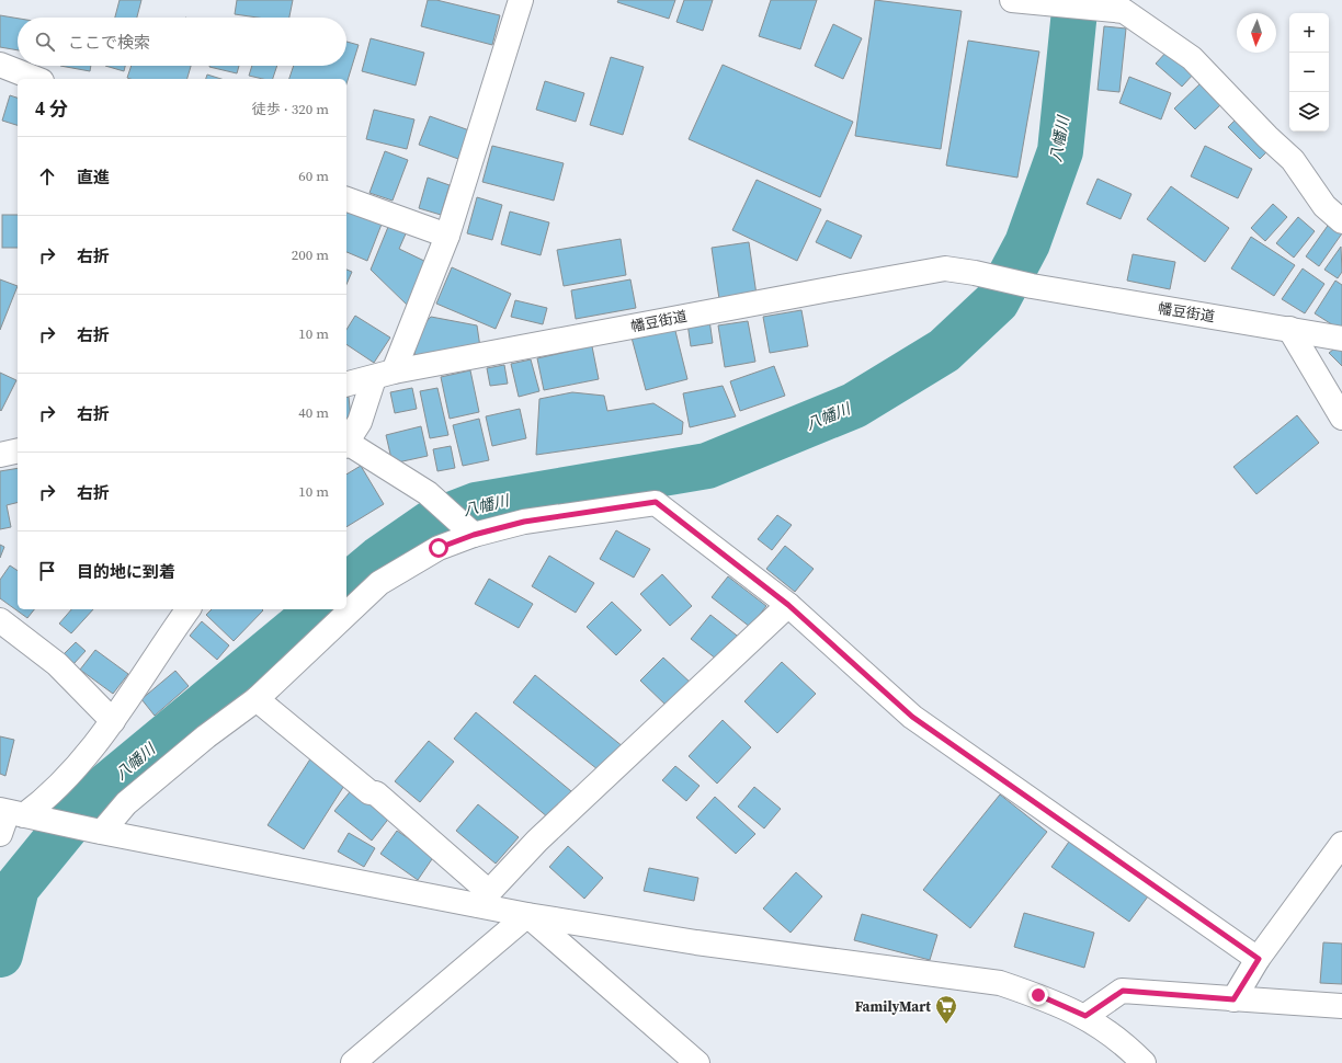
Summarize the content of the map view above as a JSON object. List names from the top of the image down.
{
  "streets": {
    "street": ["幡豆街道"]
  },
  "water": ["八幡川"],
  "places": {
    "supermarket": ["FamilyMart"]
  },
  "north": "bottom",
  "page": {
    "map_buttons": ["+", "−"],
    "search": "ここで検索",
    "heading": ["4 分", "徒歩 · 320 m"],
    "list": [
      ["直進", "60 m"],
      ["右折", "200 m"],
      ["右折", "10 m"],
      ["右折", "40 m"],
      ["右折", "10 m"],
      "目的地に到着"
    ]
  }
}
